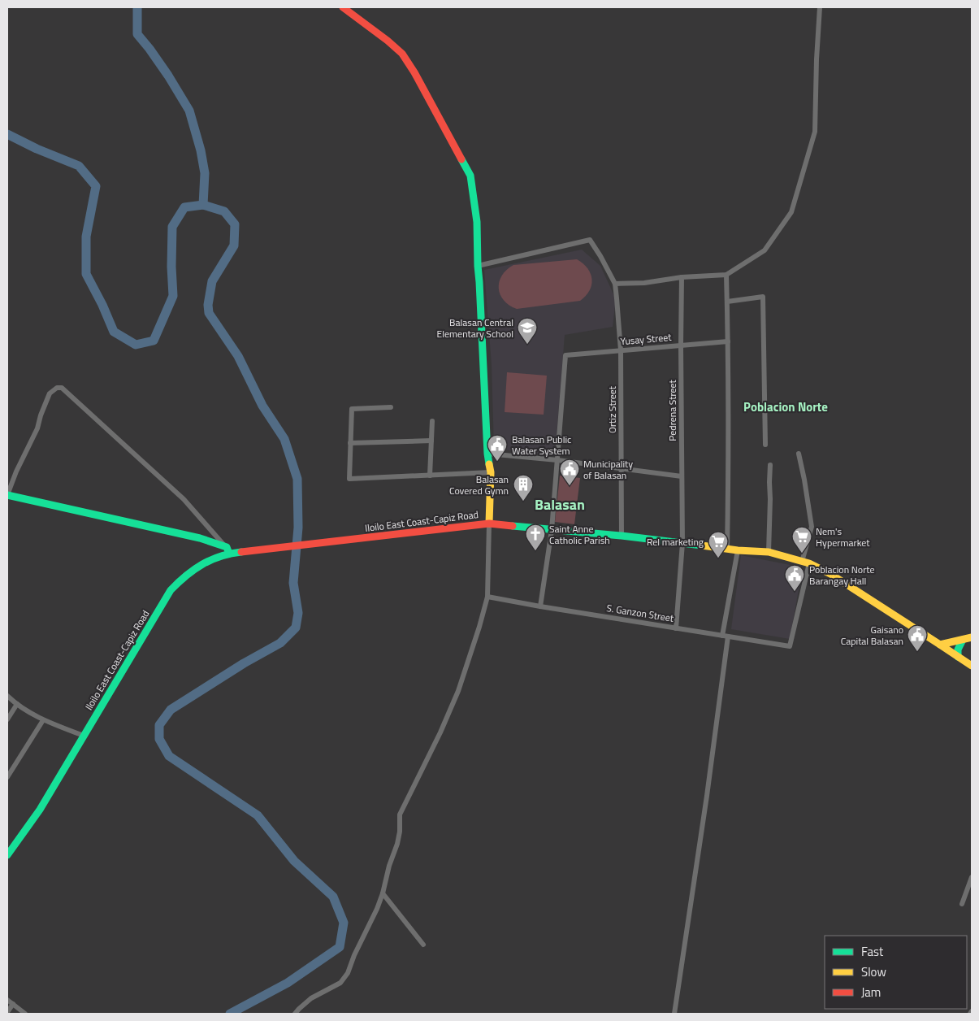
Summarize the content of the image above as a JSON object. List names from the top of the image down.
{
  "streets": {
    "main road": ["Iloilo East Coast-Capiz Road"],
    "street": [
      "Yusay Street",
      "Ortiz Street",
      "Pedrena Street",
      "S. Ganzon Street"
    ]
  },
  "crossings": [
    ["Yusay Street", "Ortiz Street"],
    ["Yusay Street", "Pedrena Street"],
    ["Ortiz Street", "Iloilo East Coast-Capiz Road"],
    ["Pedrena Street", "Iloilo East Coast-Capiz Road"],
    ["Pedrena Street", "S. Ganzon Street"],
    ["Iloilo East Coast-Capiz Road", "S. Ganzon Street"]
  ],
  "districts": ["Poblacion Norte", "Balasan"],
  "places": {
    "school or university": ["Balasan Central Elementary School"],
    "public building": [
      "Balasan Public Water System",
      "Municipality of Balasan",
      "Poblacion Norte Barangay Hall",
      "Gaisano Capital Balasan"
    ],
    "building": ["Balasan Covered Gymn"],
    "church": ["Saint Anne Catholic Parish"],
    "supermarket": ["Nem's Hypermarket", "Rel marketing"]
  },
  "legend": ["Fast", "Slow", "Jam"]
}
